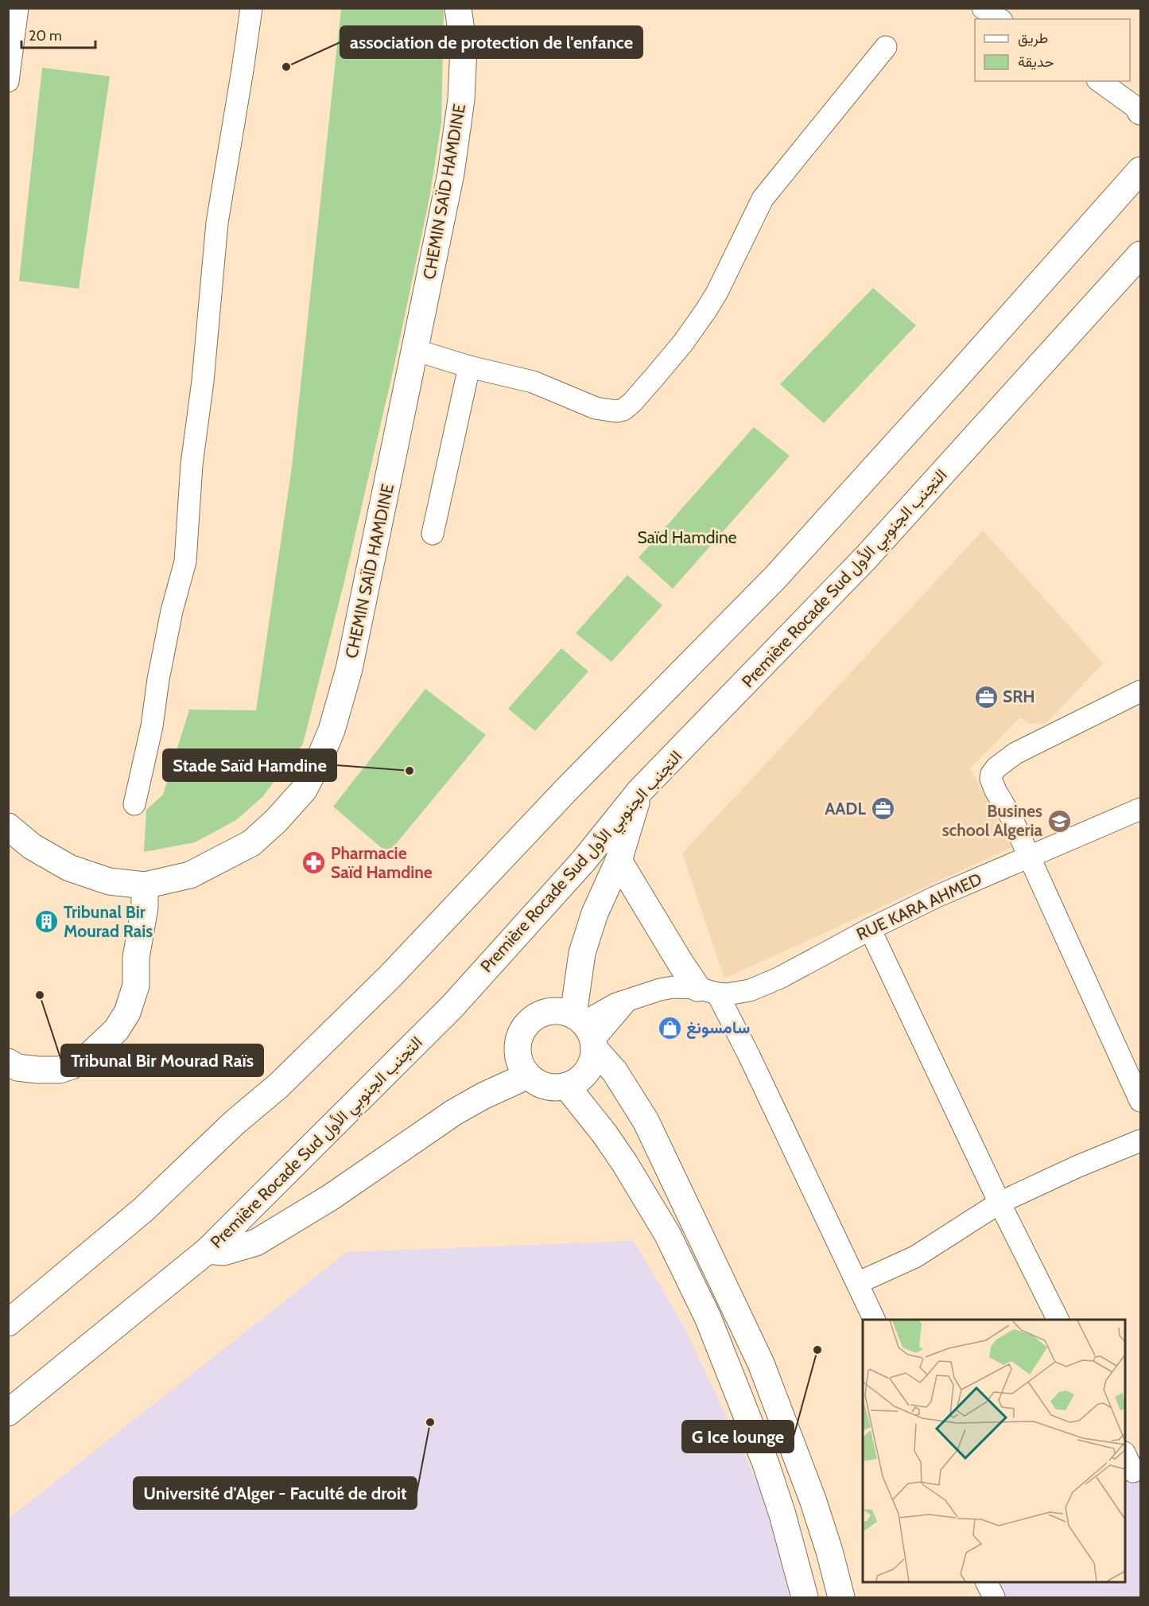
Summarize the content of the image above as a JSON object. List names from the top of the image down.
{
  "streets": {
    "main road": ["CHEMIN SAÏD HAMDINE", "Première Rocade Sud التجنب الجنوبي الأول"],
    "street": ["RUE KARA AHMED"]
  },
  "parks": ["Saïd Hamdine"],
  "places": {
    "other": [
      "association de protection de l'enfance",
      "Stade Saïd Hamdine",
      "Tribunal Bir Mourad Raïs",
      "G Ice lounge",
      "Université d'Alger - Faculté de droit"
    ],
    "office": ["SRH", "AADL"],
    "school or university": ["Busines school Algeria"],
    "pharmacy": ["Pharmacie Saïd Hamdine"],
    "building": ["Tribunal Bir Mourad Rais"],
    "shop": ["سامسونغ"]
  },
  "legend": ["طريق", "حديقة"],
  "scale_bar": "20 m"
}
